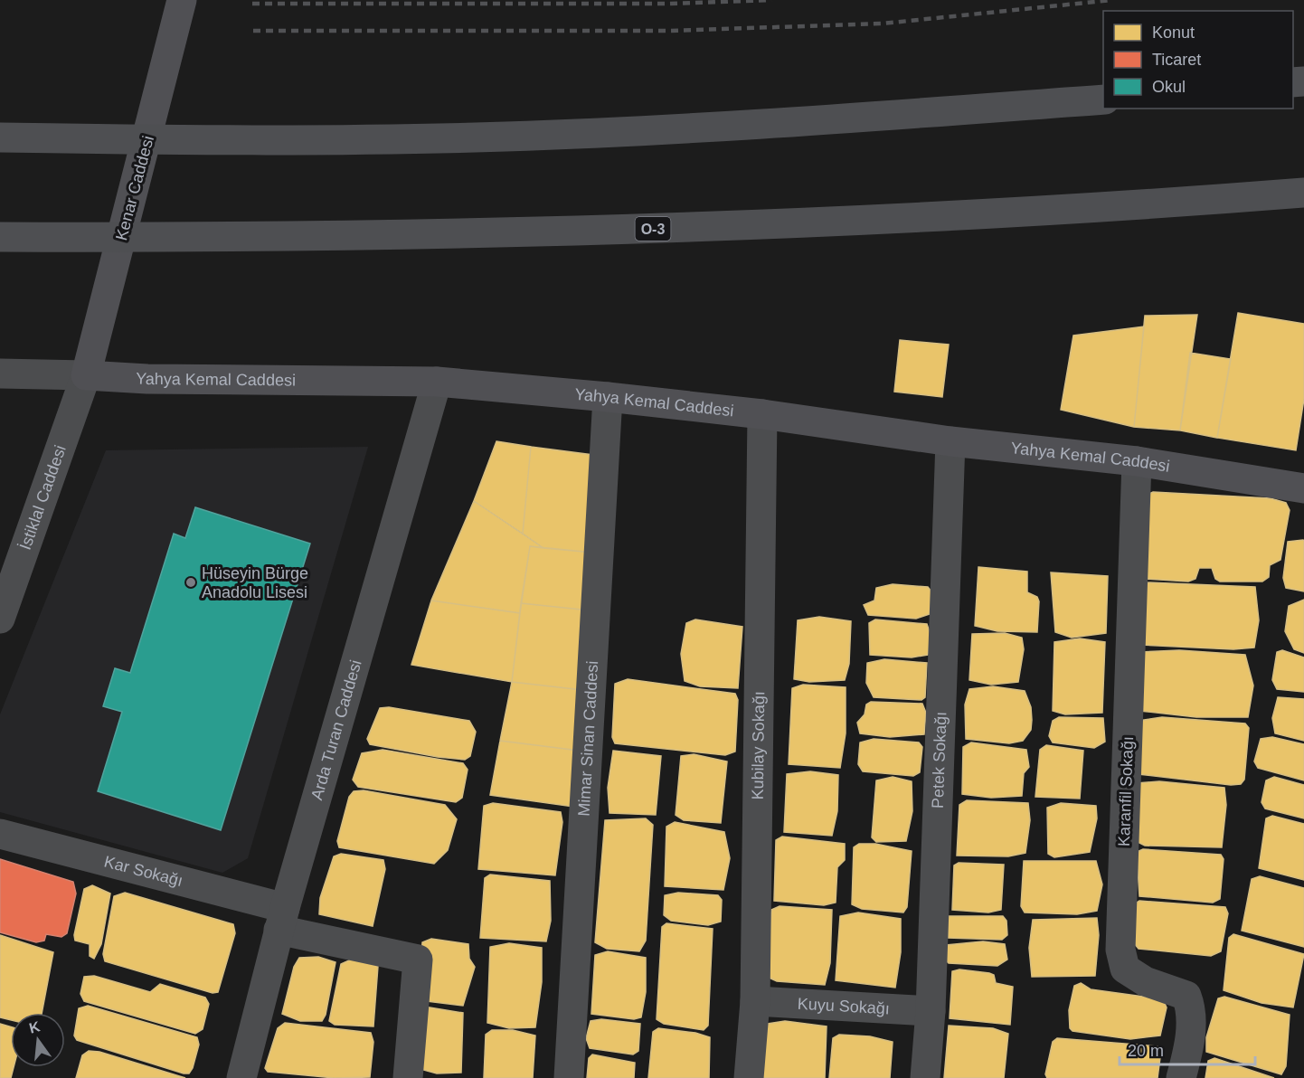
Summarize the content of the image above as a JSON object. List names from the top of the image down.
{
  "streets": {
    "highway": ["O-3"],
    "main road": ["Kenar Caddesi", "Yahya Kemal Caddesi"],
    "street": [
      "İstiklal Caddesi",
      "Arda Turan Caddesi",
      "Mimar Sinan Caddesi",
      "Kubilay Sokağı",
      "Petek Sokağı",
      "Karanfil Sokağı",
      "Kar Sokağı",
      "Kuyu Sokağı"
    ]
  },
  "crossings": [
    ["Kenar Caddesi", "Yahya Kemal Caddesi"],
    ["Kenar Caddesi", "İstiklal Caddesi"],
    ["Yahya Kemal Caddesi", "İstiklal Caddesi"],
    ["Yahya Kemal Caddesi", "Arda Turan Caddesi"],
    ["Yahya Kemal Caddesi", "Mimar Sinan Caddesi"],
    ["Yahya Kemal Caddesi", "Kubilay Sokağı"],
    ["Yahya Kemal Caddesi", "Petek Sokağı"],
    ["Yahya Kemal Caddesi", "Karanfil Sokağı"],
    ["Arda Turan Caddesi", "Kar Sokağı"],
    ["Kubilay Sokağı", "Kuyu Sokağı"],
    ["Petek Sokağı", "Kuyu Sokağı"]
  ],
  "places": ["Hüseyin Bürge Anadolu Lisesi"],
  "legend": ["Konut", "Ticaret", "Okul"],
  "scale_bar": "20 m",
  "north": "top"
}
